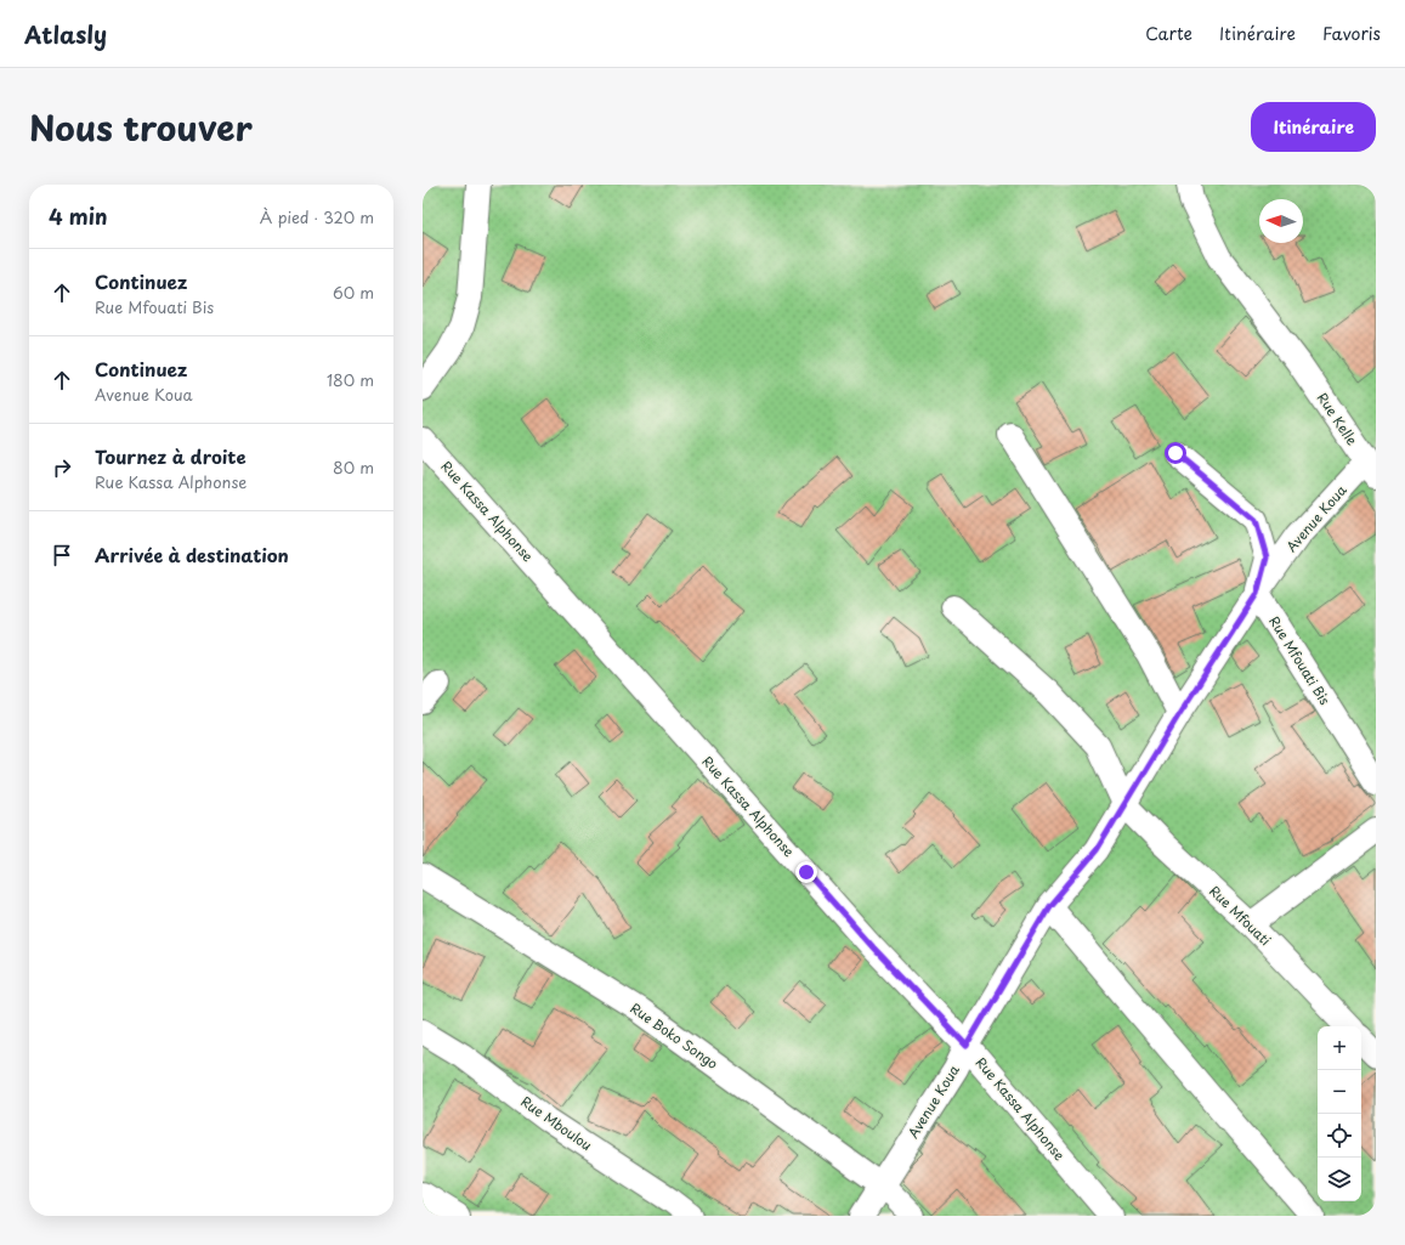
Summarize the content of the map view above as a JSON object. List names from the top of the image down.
{
  "streets": {
    "street": [
      "Rue Kelle",
      "Rue Kassa Alphonse",
      "Avenue Koua",
      "Rue Mfouati Bis",
      "Rue Mfouati",
      "Rue Boko Songo",
      "Rue Mboulou"
    ]
  },
  "crossings": [
    ["Rue Kelle", "Avenue Koua"],
    ["Rue Kassa Alphonse", "Avenue Koua"],
    ["Avenue Koua", "Rue Mfouati Bis"],
    ["Avenue Koua", "Rue Mfouati"],
    ["Avenue Koua", "Rue Boko Songo"]
  ],
  "north": "left",
  "page": {
    "header": "Atlasly",
    "nav": ["Carte", "Itinéraire", "Favoris"],
    "title": "Nous trouver",
    "buttons": "Itinéraire",
    "heading": ["4 min", "À pied · 320 m"],
    "list": [
      ["Continuez", "Rue Mfouati Bis", "60 m"],
      ["Continuez", "Avenue Koua", "180 m"],
      ["Tournez à droite", "Rue Kassa Alphonse", "80 m"],
      "Arrivée à destination"
    ],
    "map_buttons": ["+", "−"]
  }
}
